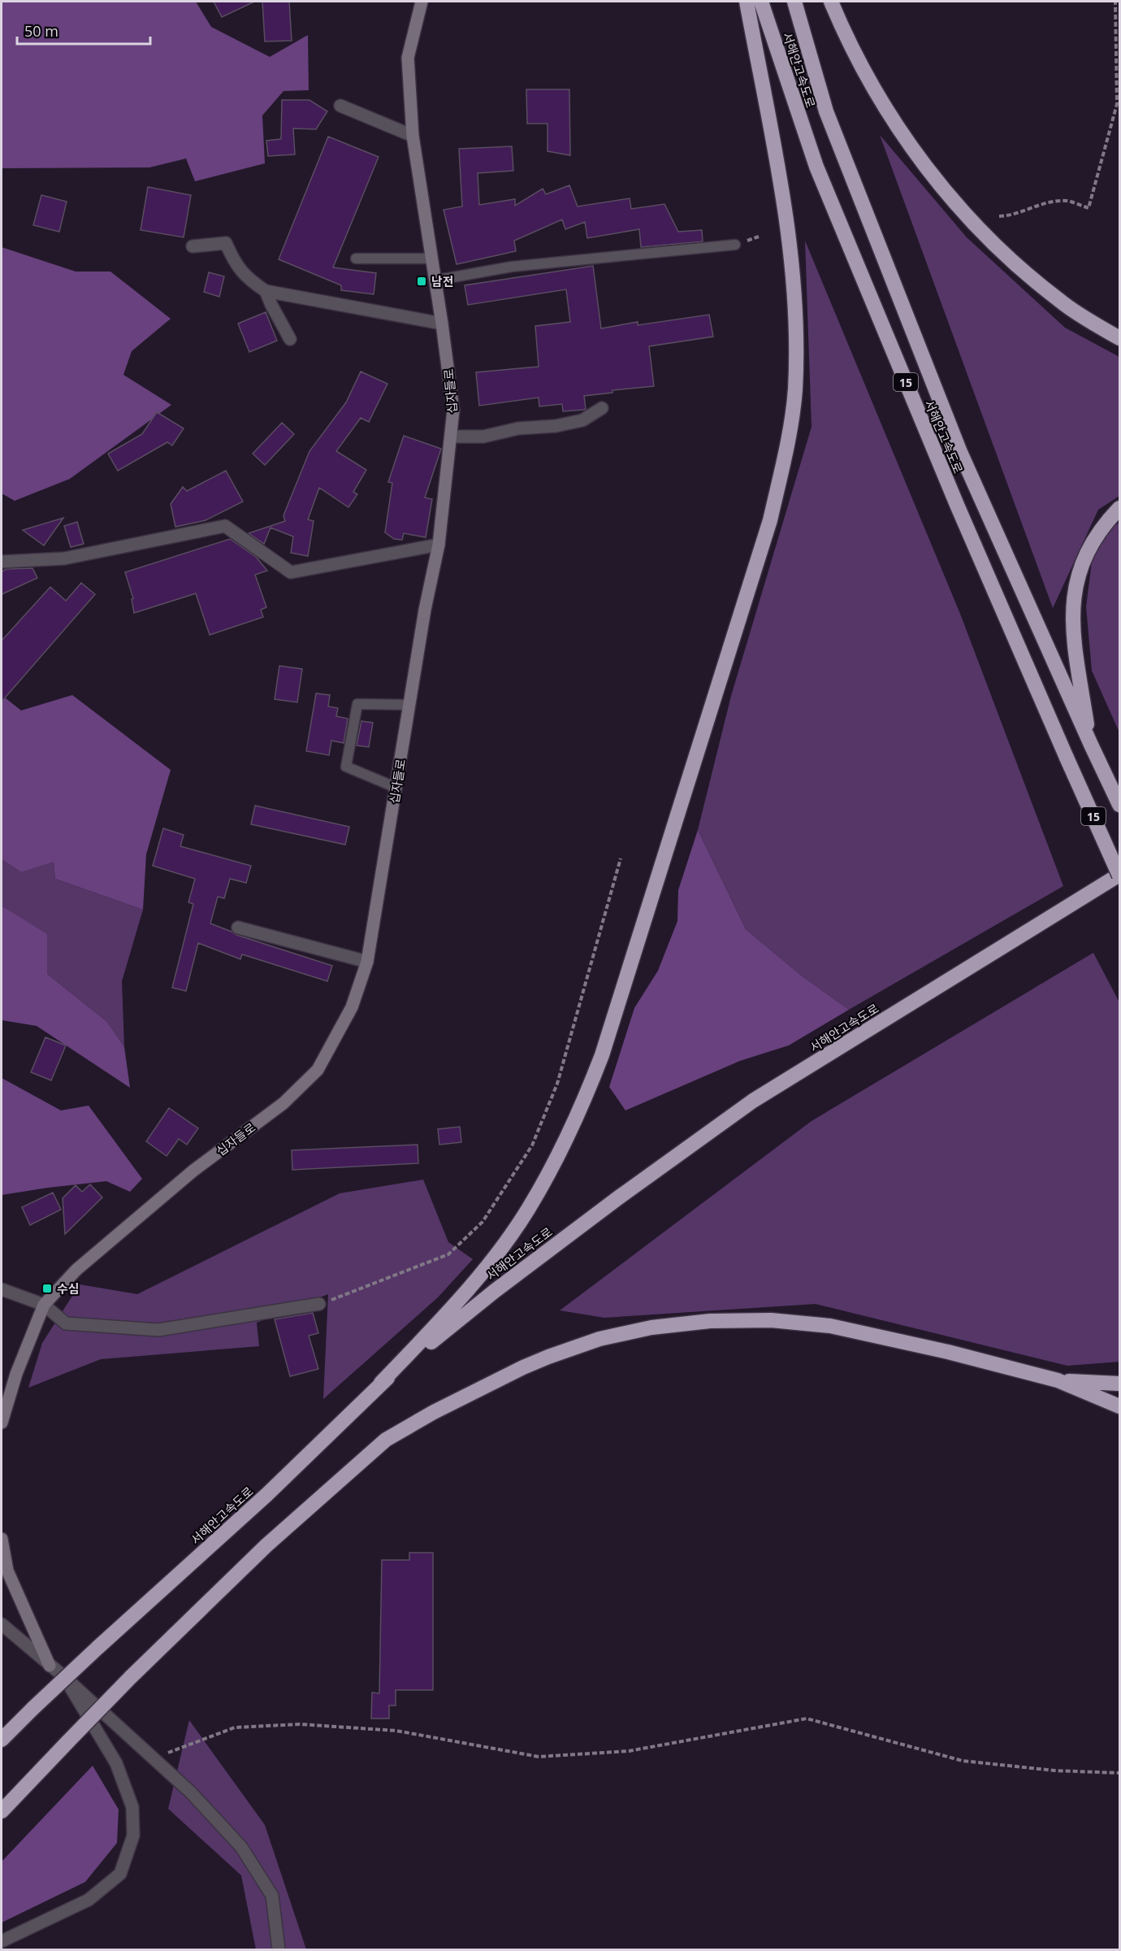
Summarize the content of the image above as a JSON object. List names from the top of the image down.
{
  "streets": {
    "highway": ["서해안고속도로", "15"],
    "main road": ["십자들로"]
  },
  "places": {
    "transit": ["남전", "수심"]
  },
  "scale_bar": "50 m"
}
